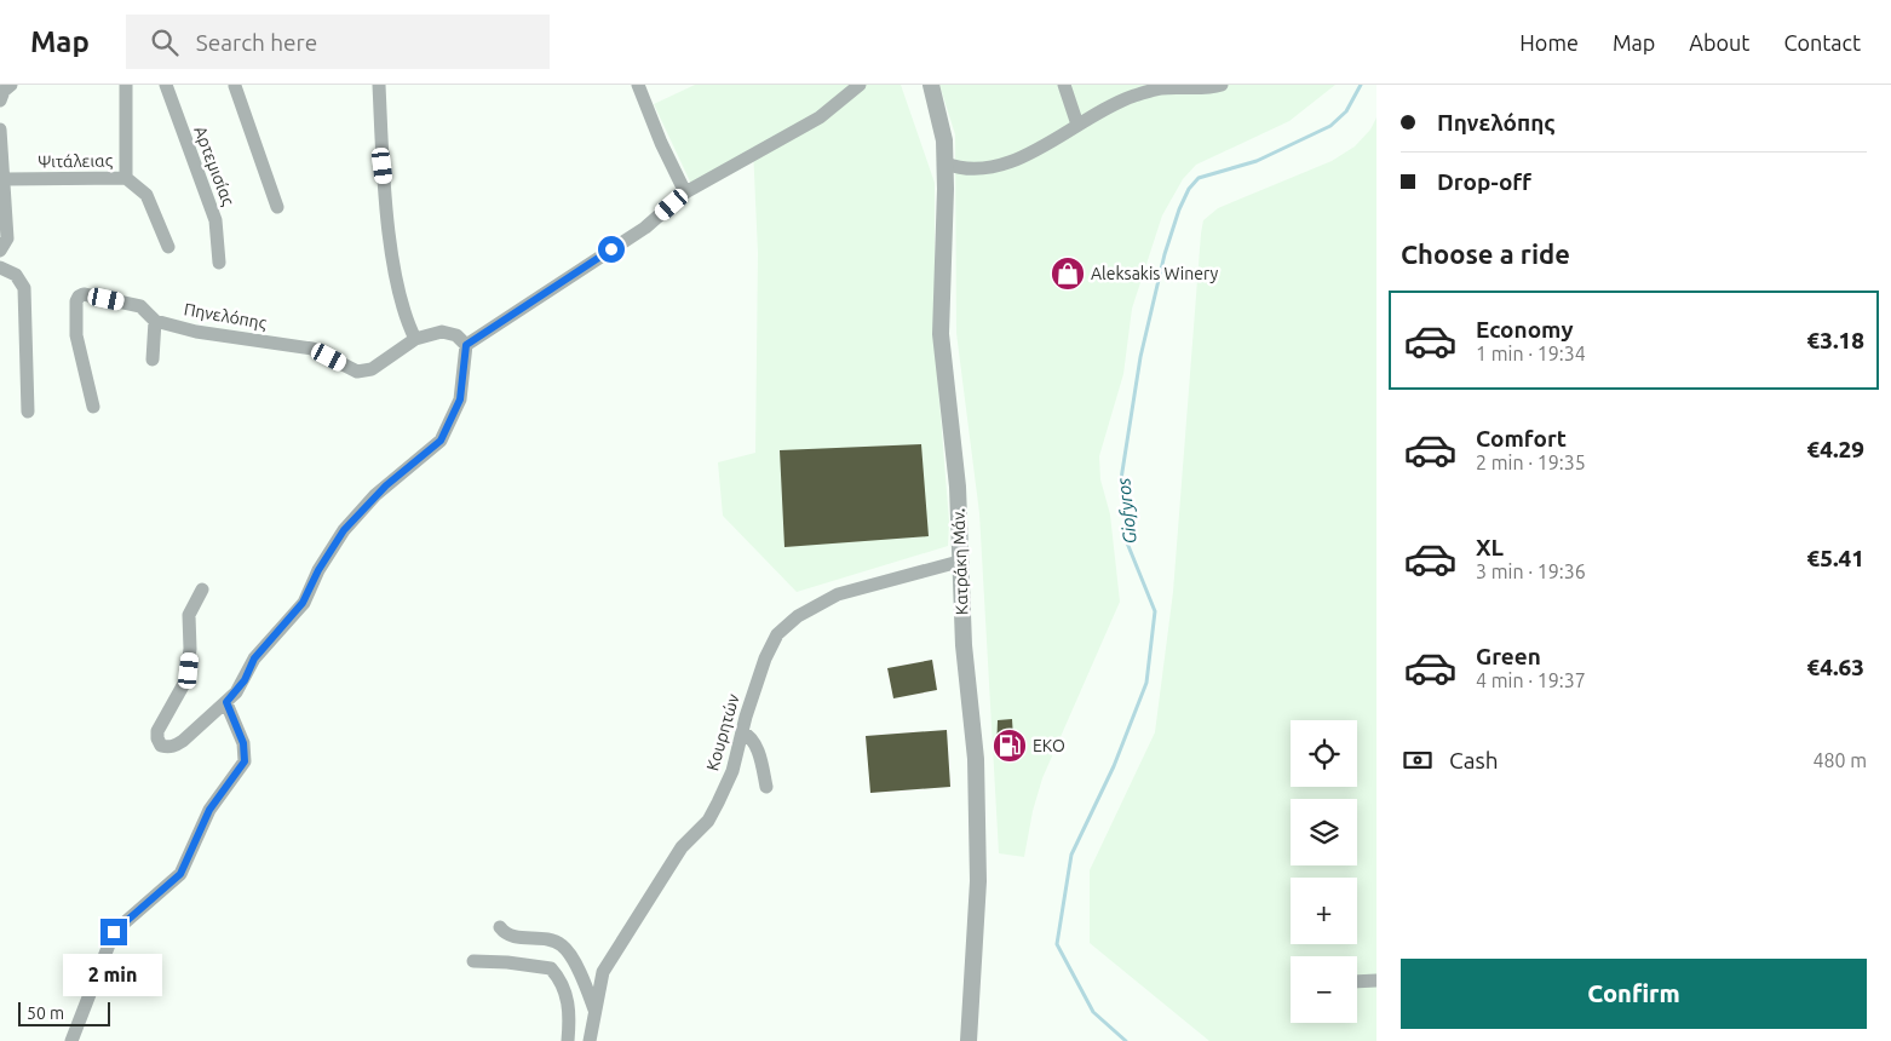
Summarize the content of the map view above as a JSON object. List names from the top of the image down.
{
  "streets": {
    "street": [
      "Ψιτάλειας",
      "Αρτεμισίας",
      "Πηνελόπης",
      "Κατράκη Μάν.",
      "Κουρητών"
    ]
  },
  "crossings": [
    ["Κατράκη Μάν.", "Κουρητών"]
  ],
  "water": ["Giofyros"],
  "places": {
    "shop": ["Aleksakis Winery"],
    "fuel station": ["EKO"]
  },
  "scale_bar": "50 m",
  "page": {
    "header": "Map",
    "search": "Search here",
    "nav": [
      "Home",
      "Map",
      "About",
      "Contact"
    ],
    "banner": ["Πηνελόπης", "Drop-off"],
    "heading": "Choose a ride",
    "list": [
      {
        "name": "Economy",
        "note": "1 min · 19:34",
        "value": "€3.18"
      },
      {
        "name": "Comfort",
        "note": "2 min · 19:35",
        "value": "€4.29"
      },
      {
        "name": "XL",
        "note": "3 min · 19:36",
        "value": "€5.41"
      },
      {
        "name": "Green",
        "note": "4 min · 19:37",
        "value": "€4.63"
      }
    ],
    "map_buttons": ["+", "−"],
    "pay": ["Cash", "480 m"],
    "buttons": "Confirm",
    "bubble": "2 min",
    "scale": "50 m"
  }
}
